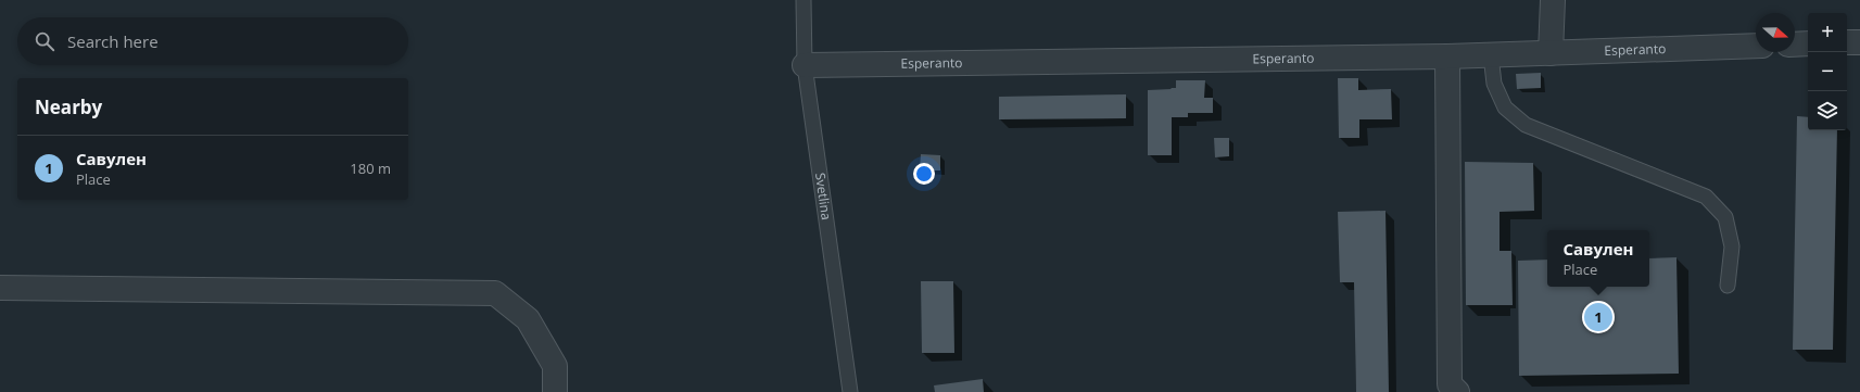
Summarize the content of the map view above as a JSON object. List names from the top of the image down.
{
  "streets": {
    "street": ["Esperanto"],
    "lane": ["Svetlina"]
  },
  "crossings": [
    ["Esperanto", "Svetlina"]
  ],
  "north": "right",
  "page": {
    "map_buttons": ["+", "−"],
    "search": "Search here",
    "heading": "Nearby",
    "list": [
      {
        "mark": "1",
        "name": "Савулен",
        "note": "Place",
        "value": "180 m"
      }
    ],
    "popup": ["Савулен", "Place"],
    "pins": "1"
  }
}
